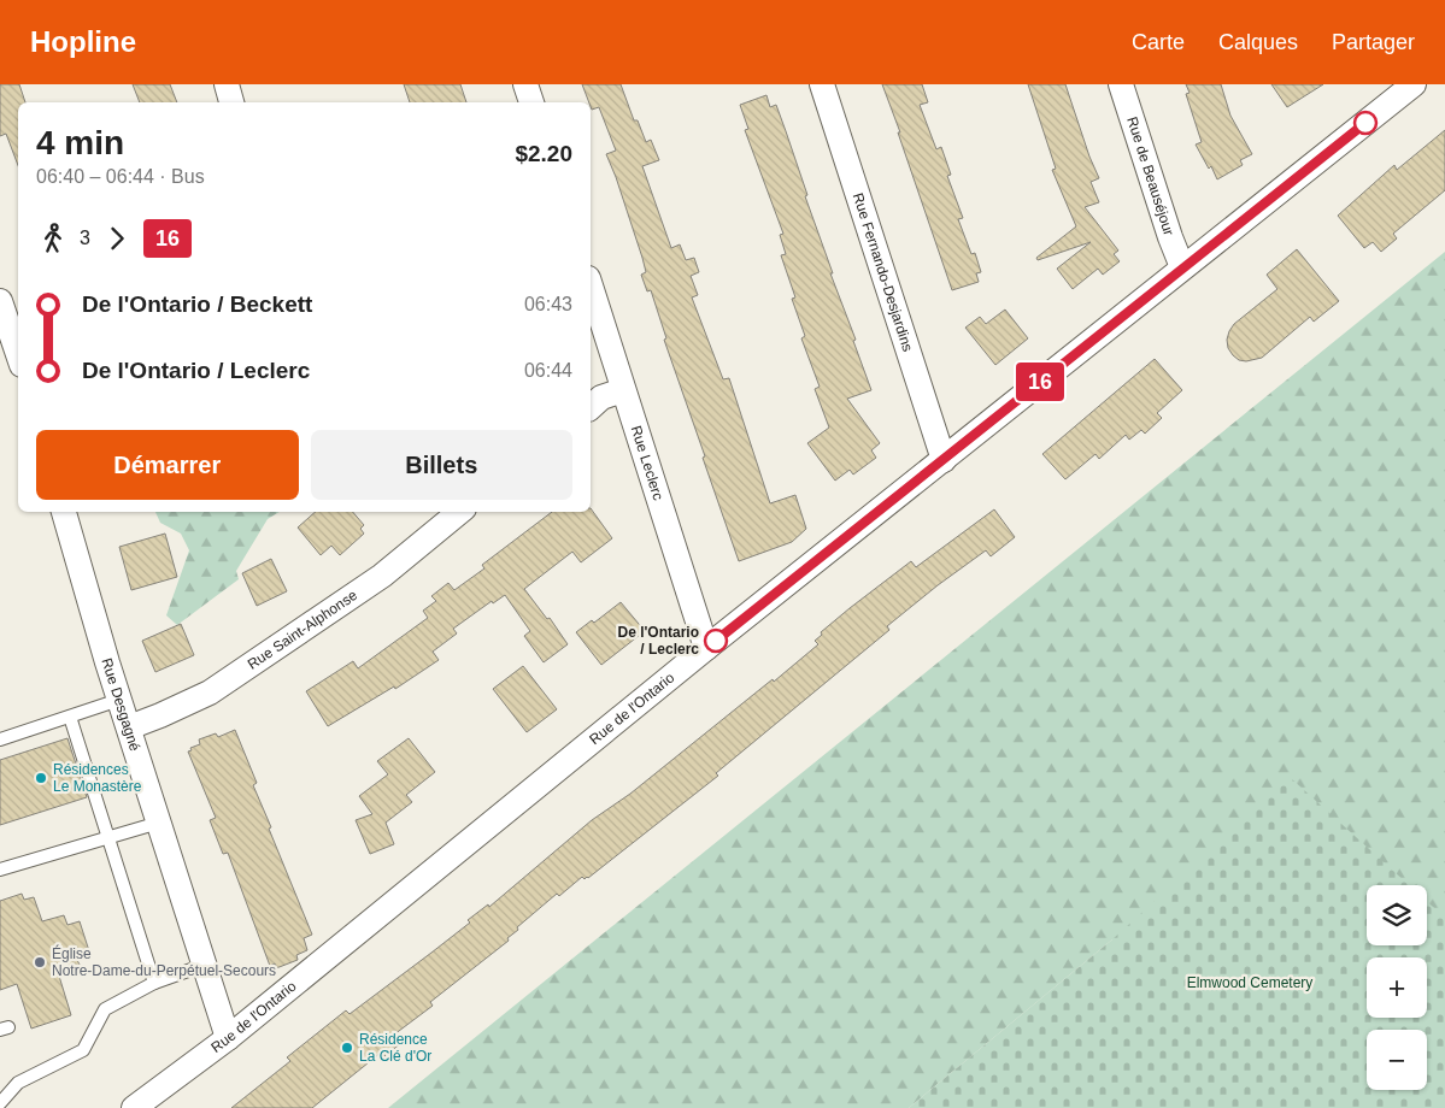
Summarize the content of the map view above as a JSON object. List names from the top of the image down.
{
  "streets": {
    "street": [
      "Rue de Beauséjour",
      "Rue Fernando-Desjardins",
      "Rue Leclerc",
      "Rue Saint-Alphonse",
      "Rue Desgagné",
      "Rue de l'Ontario"
    ]
  },
  "crossings": [
    ["Rue de Beauséjour", "Rue de l'Ontario"],
    ["Rue Fernando-Desjardins", "Rue de l'Ontario"],
    ["Rue Leclerc", "Rue de l'Ontario"],
    ["Rue Saint-Alphonse", "Rue Desgagné"],
    ["Rue Desgagné", "Rue de l'Ontario"]
  ],
  "parks": ["Elmwood Cemetery"],
  "places": [
    "De l'Ontario / Leclerc",
    "Résidences Le Monastère",
    "Église Notre-Dame-du-Perpétuel-Secours",
    "Résidence La Clé d'Or"
  ],
  "lines": ["bus line 16"],
  "page": {
    "header": "Hopline",
    "nav": ["Carte", "Calques", "Partager"],
    "on_map": "16",
    "heading": ["4 min", "06:40 – 06:44 · Bus", "$2.20"],
    "legs": ["3", "16"],
    "list": [
      {
        "name": "De l'Ontario / Beckett",
        "value": "06:43"
      },
      {
        "name": "De l'Ontario / Leclerc",
        "value": "06:44"
      }
    ],
    "buttons": ["Démarrer", "Billets"],
    "map_buttons": ["+", "−"]
  }
}
